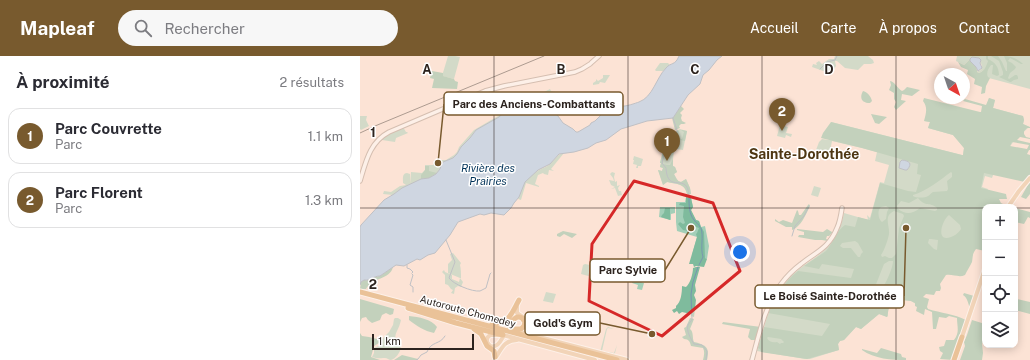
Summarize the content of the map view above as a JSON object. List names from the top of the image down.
{
  "streets": {
    "highway": ["Autoroute Chomedey"]
  },
  "districts": ["Sainte-Dorothée"],
  "water": ["Rivière des Prairies"],
  "places": [
    "Parc des Anciens-Combattants",
    "Parc Sylvie",
    "Le Boisé Sainte-Dorothée",
    "Gold's Gym"
  ],
  "scale_bar": "1 km",
  "north": "bottom right",
  "page": {
    "header": "Mapleaf",
    "search": "Rechercher",
    "nav": [
      "Accueil",
      "Carte",
      "À propos",
      "Contact"
    ],
    "heading": ["À proximité", "2 résultats"],
    "pins": ["2", "1"],
    "list": [
      {
        "mark": "1",
        "name": "Parc Couvrette",
        "note": "Parc",
        "value": "1.1 km"
      },
      {
        "mark": "2",
        "name": "Parc Florent",
        "note": "Parc",
        "value": "1.3 km"
      }
    ],
    "map_buttons": ["+", "−"],
    "scale": "1 km"
  },
  "grid": {
    "columns": [
      "A",
      "B",
      "C",
      "D"
    ],
    "rows": ["1", "2"]
  }
}
